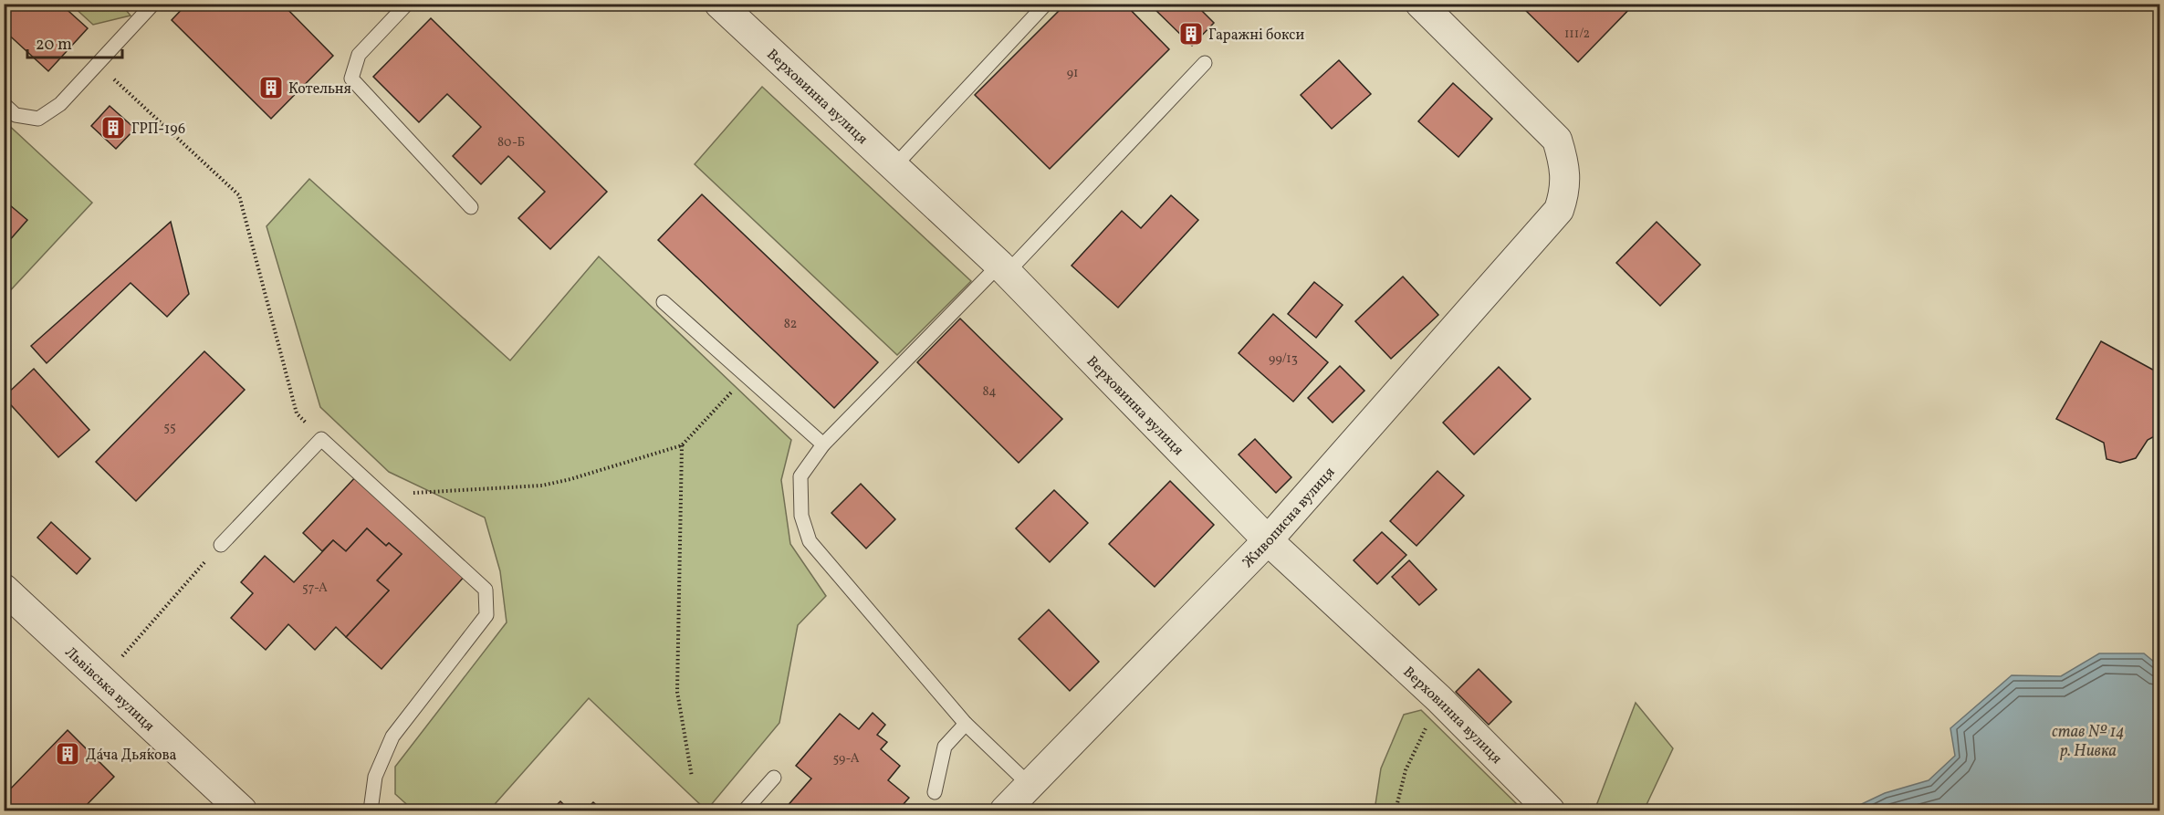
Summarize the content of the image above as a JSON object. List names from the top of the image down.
{
  "streets": {
    "street": ["Верховинна вулиця", "Живописна вулиця", "Львівська вулиця"]
  },
  "crossings": [
    ["Верховинна вулиця", "Живописна вулиця"]
  ],
  "water": ["став № 14 р. Нивка"],
  "places": {
    "building": [
      "Гаражні бокси",
      "Котельня",
      "ГРП-196",
      "Да́ча Дья́кова"
    ]
  },
  "house_numbers": [
    "111/2",
    "91",
    "80-Б",
    "82",
    "99/13",
    "84",
    "55",
    "57-А",
    "59-А"
  ],
  "scale_bar": "20 m"
}
